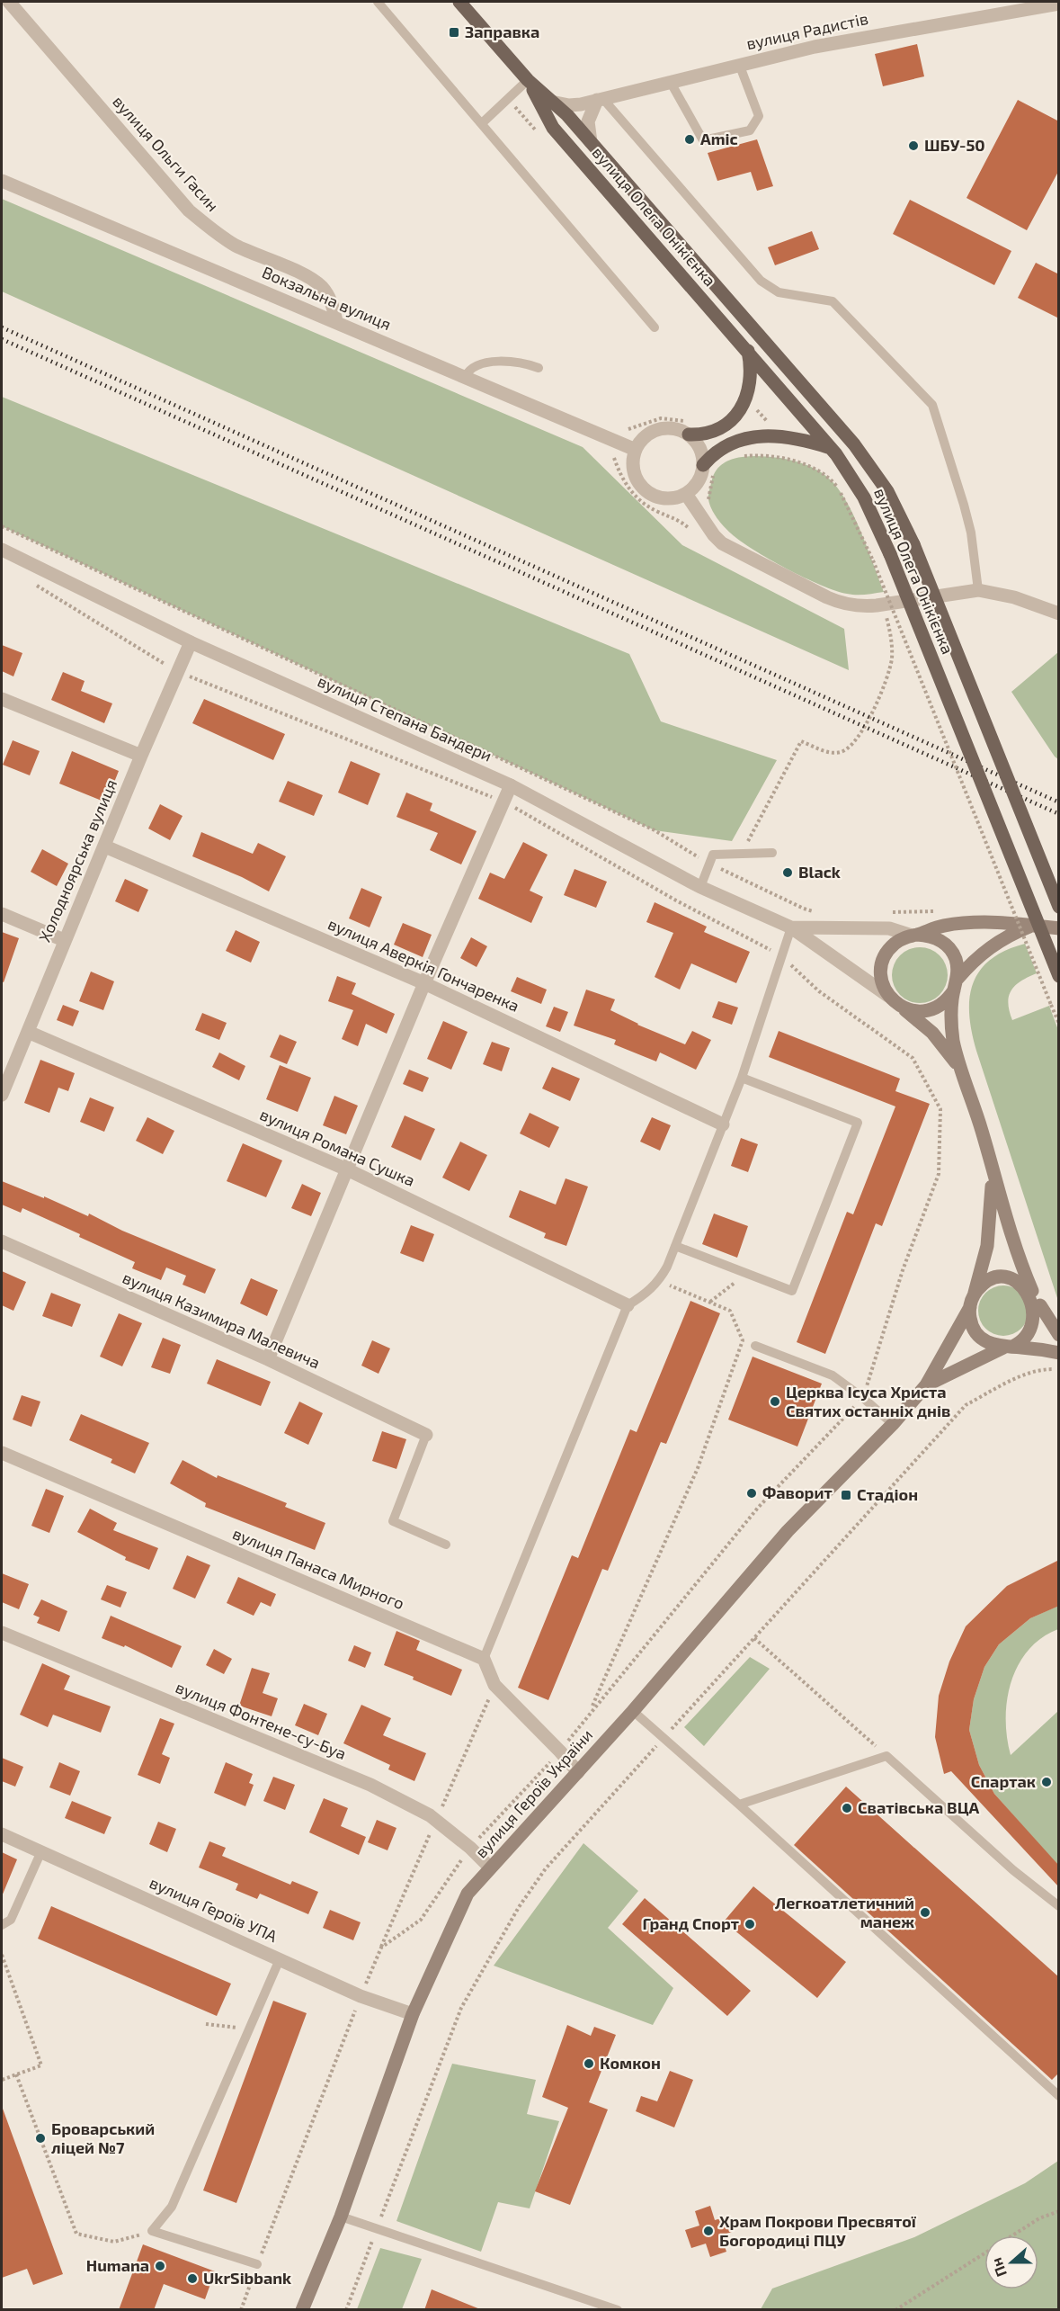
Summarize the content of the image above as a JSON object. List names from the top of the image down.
{
  "streets": {
    "main road": ["вулиця Олега Онікієнка", "вулиця Героїв України"],
    "street": [
      "вулиця Радистів",
      "вулиця Ольги Гасин",
      "Вокзальна вулиця",
      "вулиця Степана Бандери",
      "Холодноярська вулиця",
      "вулиця Аверкія Гончаренка",
      "вулиця Романа Сушка",
      "вулиця Казимира Малевича",
      "вулиця Панаса Мирного",
      "вулиця Фонтене-су-Буа",
      "вулиця Героїв УПА"
    ]
  },
  "crossings": [
    ["вулиця Радистів", "вулиця Олега Онікієнка"],
    ["вулиця Ольги Гасин", "Вокзальна вулиця"],
    ["вулиця Степана Бандери", "Холодноярська вулиця"],
    ["Холодноярська вулиця", "вулиця Аверкія Гончаренка"],
    ["Холодноярська вулиця", "вулиця Романа Сушка"],
    ["вулиця Фонтене-су-Буа", "вулиця Героїв України"],
    ["вулиця Героїв України", "вулиця Героїв УПА"]
  ],
  "places": {
    "transit": ["Заправка", "Стадіон"],
    "other": [
      "Amic",
      "ШБУ-50",
      "Black",
      "Церква Ісуса Христа Святих останніх днів",
      "Фаворит",
      "Спартак",
      "Сватівська ВЦА",
      "Легкоатлетичний манеж",
      "Гранд Спорт",
      "Комкон",
      "Броварський ліцей №7",
      "Храм Покрови Пресвятої Богородиці ПЦУ",
      "Humana",
      "UkrSibbank"
    ]
  },
  "north": "left"
}
